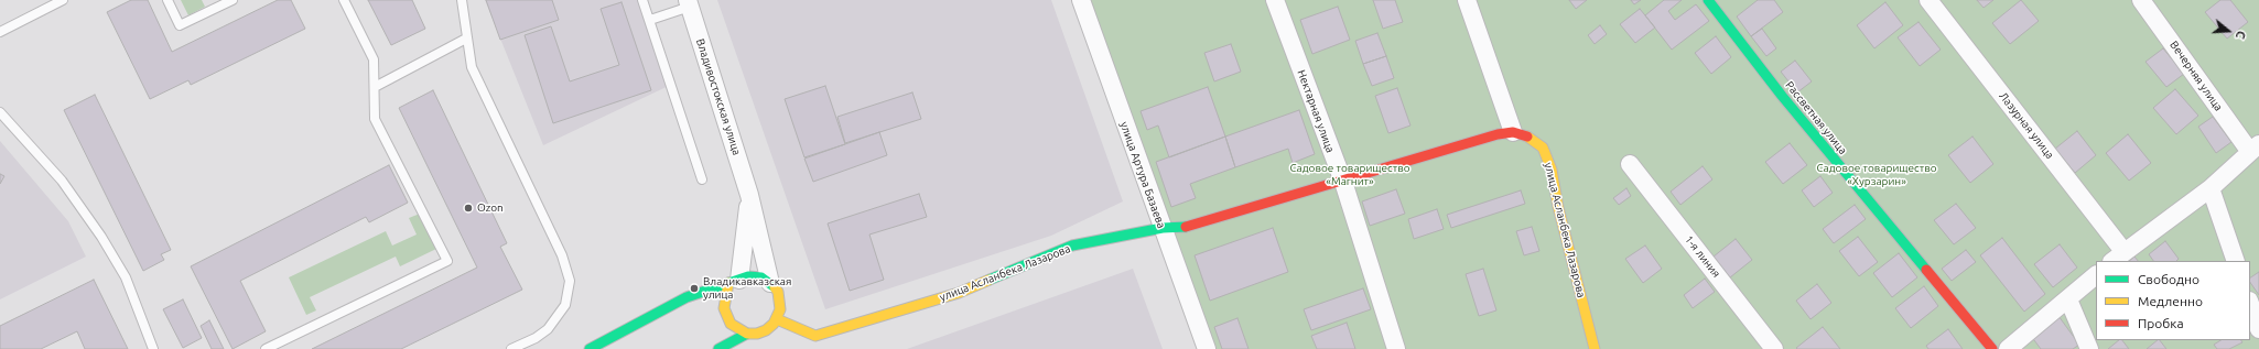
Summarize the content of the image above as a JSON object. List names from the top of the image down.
{
  "streets": {
    "street": [
      "Вечерняя улица",
      "Владивостокская улица",
      "Нектарная улица",
      "Рассветная улица",
      "Лазурная улица",
      "улица Артура Базаева",
      "улица Асланбека Лазарова",
      "1-я линия"
    ]
  },
  "crossings": [
    ["Владивостокская улица", "улица Асланбека Лазарова"],
    ["Нектарная улица", "улица Асланбека Лазарова"],
    ["улица Артура Базаева", "улица Асланбека Лазарова"]
  ],
  "parks": ["Садовое товарищество «Магнит»", "Садовое товарищество «Хурзарин»"],
  "places": ["Ozon", "Владикавказская улица"],
  "legend": ["Свободно", "Медленно", "Пробка"],
  "north": "right"
}
